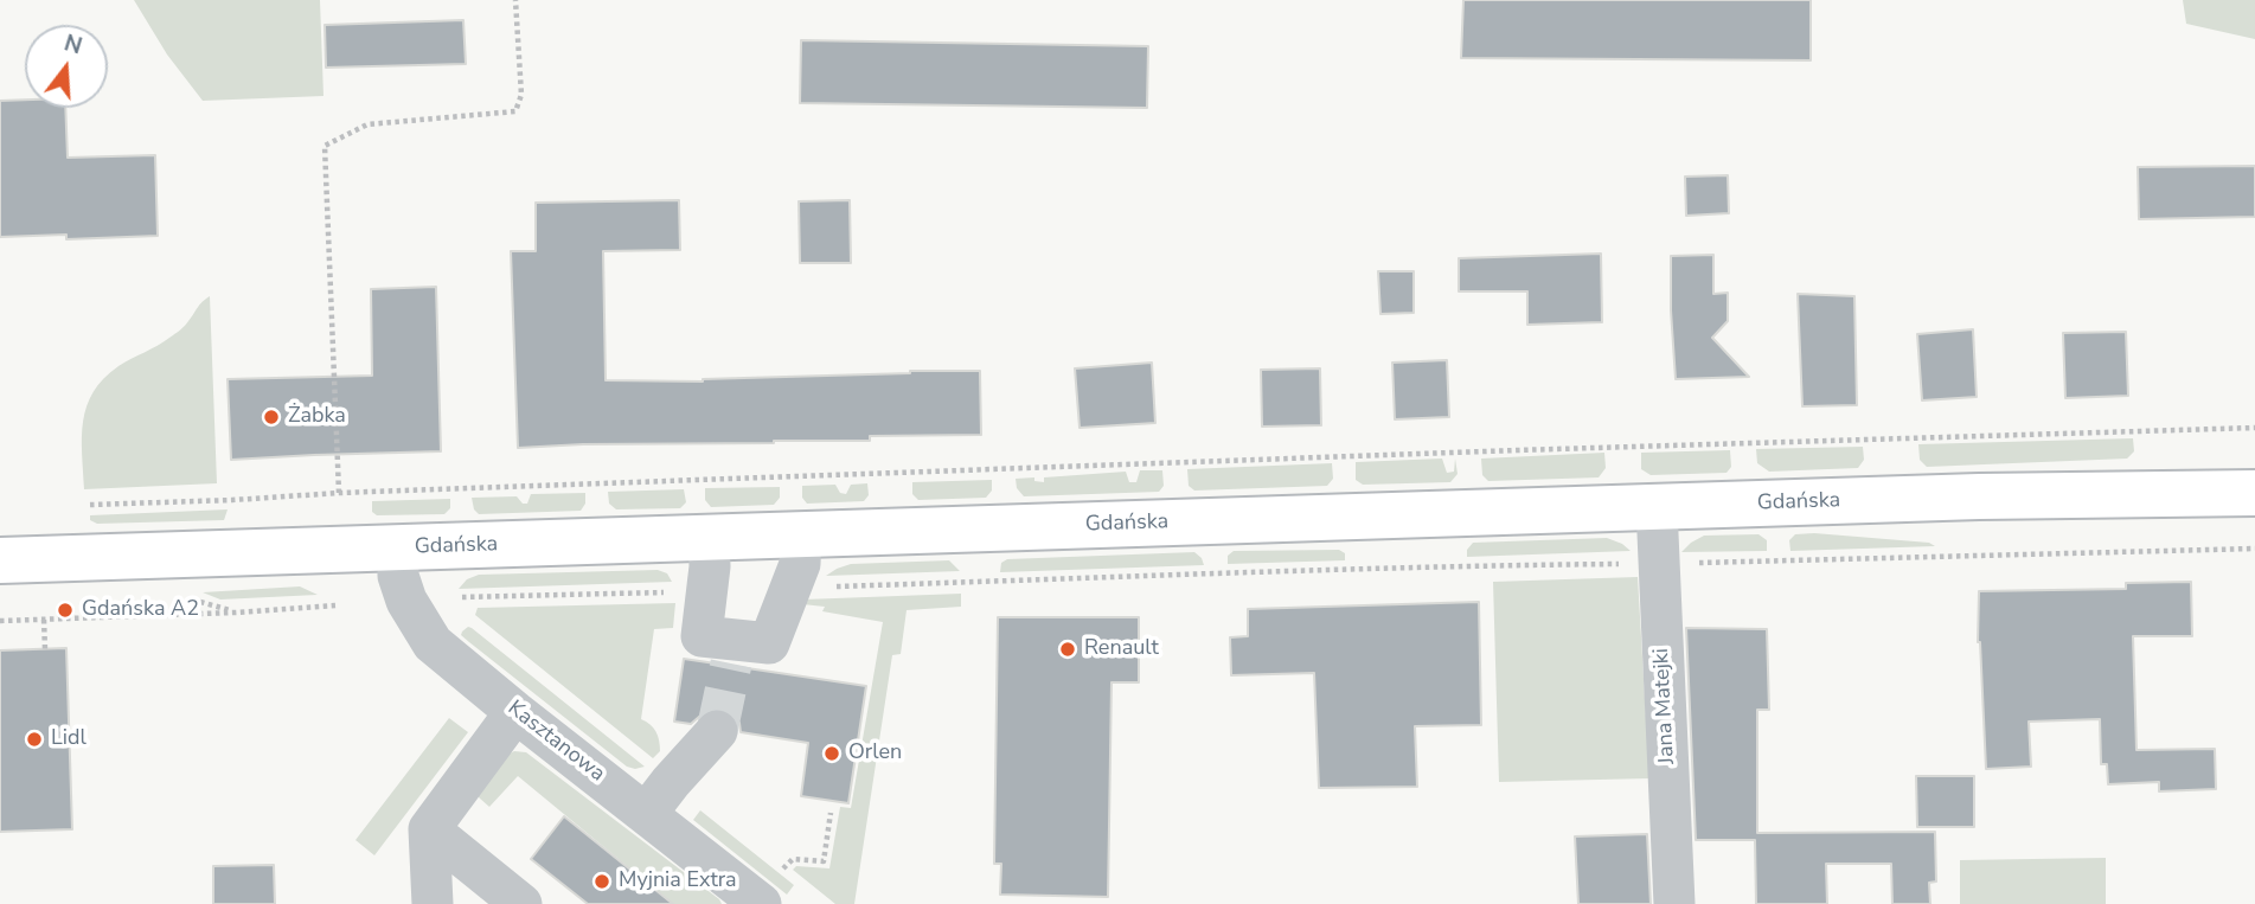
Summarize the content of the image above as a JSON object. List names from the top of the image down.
{
  "streets": {
    "main road": ["Gdańska"],
    "street": ["Jana Matejki", "Kasztanowa"]
  },
  "crossings": [
    ["Gdańska", "Jana Matejki"],
    ["Gdańska", "Kasztanowa"]
  ],
  "places": [
    "Żabka",
    "Gdańska A2",
    "Renault",
    "Lidl",
    "Orlen",
    "Myjnia Extra"
  ],
  "north": "top"
}
